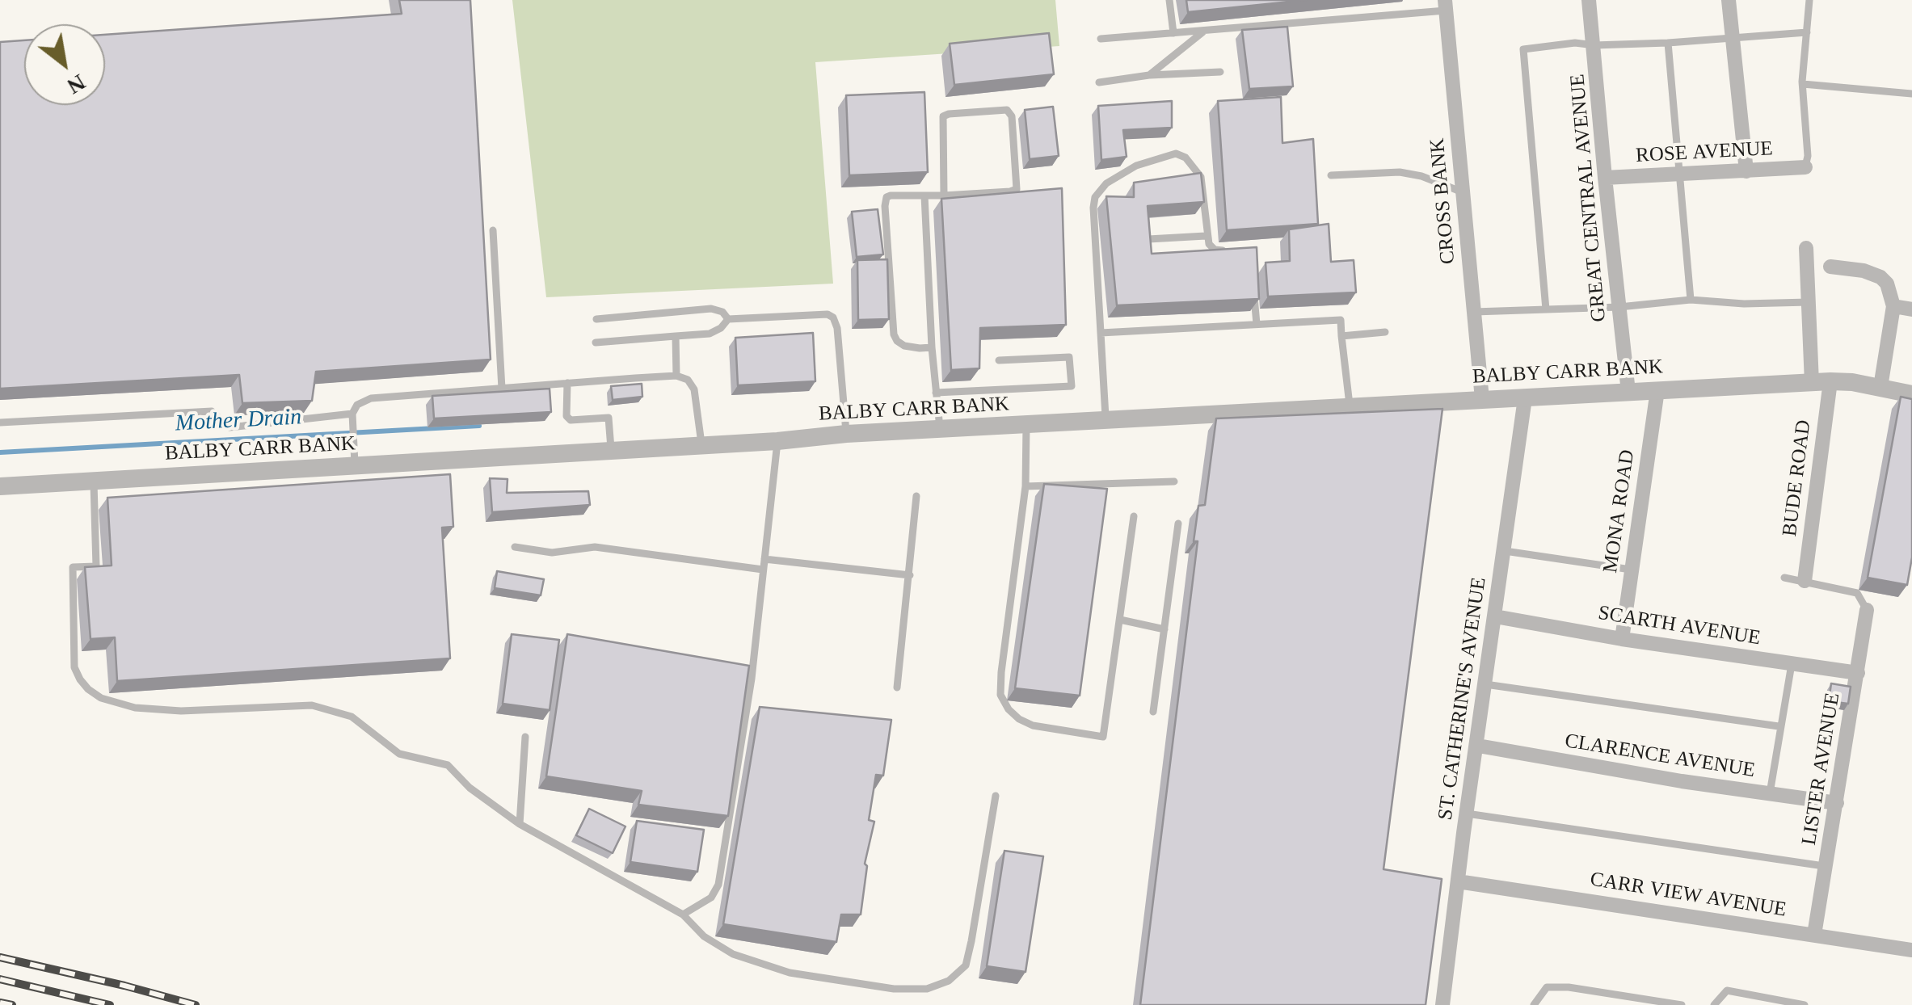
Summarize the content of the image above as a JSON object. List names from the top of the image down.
{
  "streets": {
    "street": [
      "ROSE AVENUE",
      "GREAT CENTRAL AVENUE",
      "CROSS BANK",
      "BALBY CARR BANK",
      "BUDE ROAD",
      "MONA ROAD",
      "SCARTH AVENUE",
      "ST. CATHERINE'S AVENUE",
      "CLARENCE AVENUE",
      "LISTER AVENUE",
      "CARR VIEW AVENUE"
    ]
  },
  "crossings": [
    ["ROSE AVENUE", "GREAT CENTRAL AVENUE"],
    ["GREAT CENTRAL AVENUE", "BALBY CARR BANK"],
    ["CROSS BANK", "BALBY CARR BANK"],
    ["BALBY CARR BANK", "BUDE ROAD"],
    ["BALBY CARR BANK", "MONA ROAD"],
    ["BALBY CARR BANK", "ST. CATHERINE'S AVENUE"],
    ["MONA ROAD", "SCARTH AVENUE"],
    ["SCARTH AVENUE", "ST. CATHERINE'S AVENUE"],
    ["SCARTH AVENUE", "LISTER AVENUE"],
    ["ST. CATHERINE'S AVENUE", "CLARENCE AVENUE"],
    ["ST. CATHERINE'S AVENUE", "CARR VIEW AVENUE"],
    ["CLARENCE AVENUE", "LISTER AVENUE"],
    ["LISTER AVENUE", "CARR VIEW AVENUE"]
  ],
  "water": ["Mother Drain"],
  "north": "bottom right"
}
